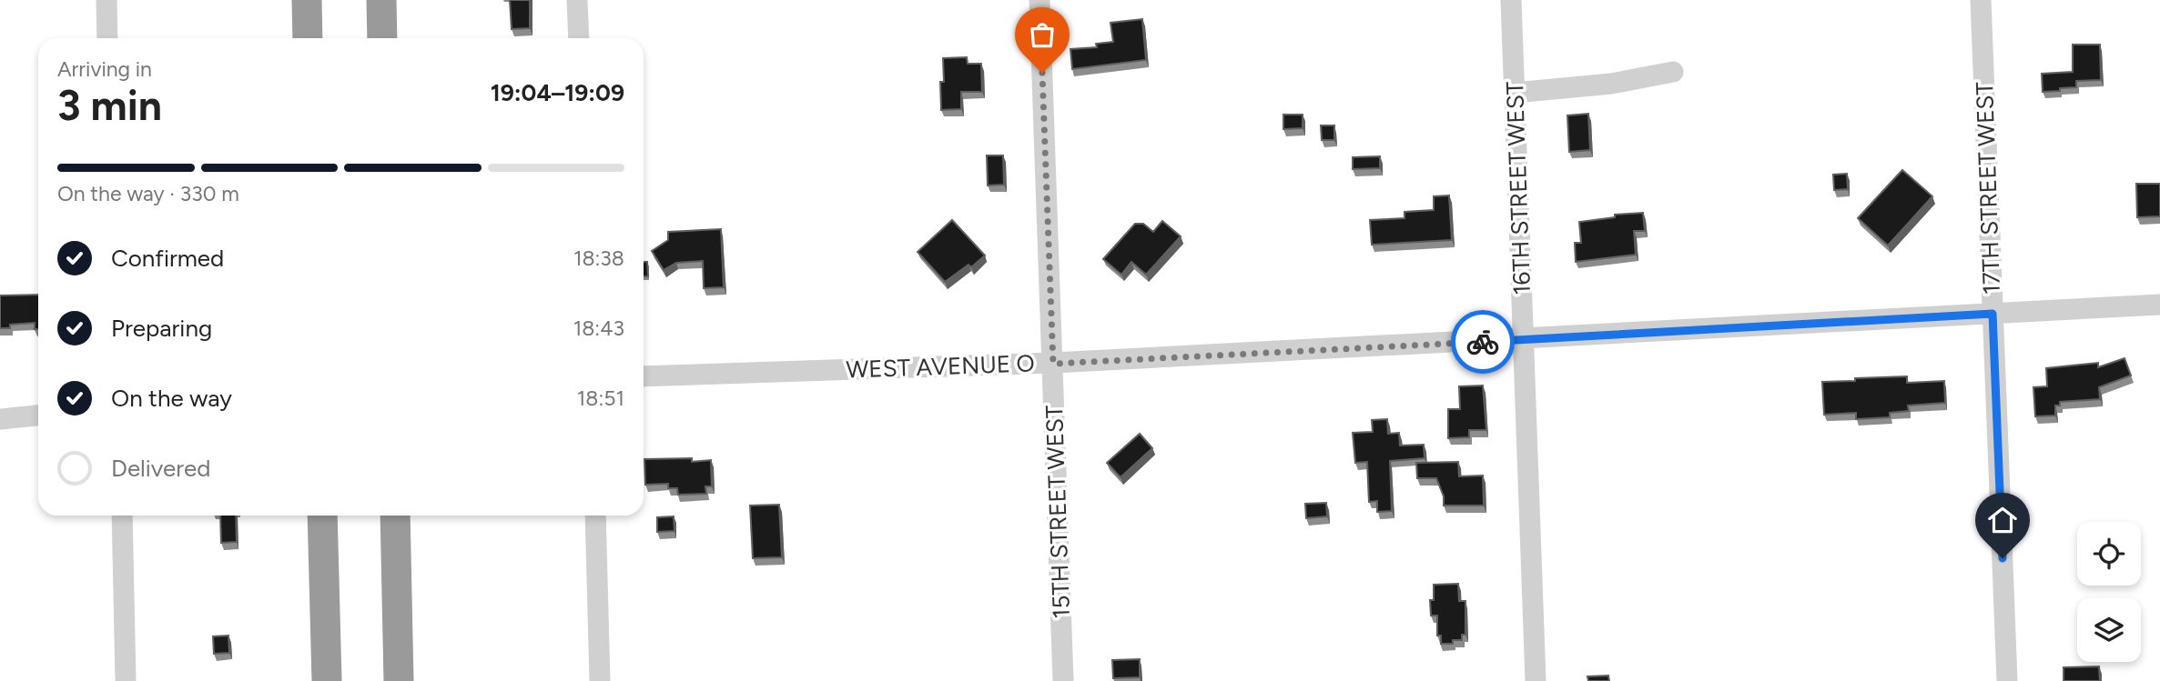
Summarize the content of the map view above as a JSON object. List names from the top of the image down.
{
  "streets": {
    "street": [
      "16TH STREET WEST",
      "17TH STREET WEST",
      "WEST AVENUE O",
      "15TH STREET WEST"
    ]
  },
  "crossings": [
    ["16TH STREET WEST", "WEST AVENUE O"],
    ["17TH STREET WEST", "WEST AVENUE O"],
    ["WEST AVENUE O", "15TH STREET WEST"]
  ],
  "page": {
    "heading": ["3 min", "Arriving in", "19:04–19:09"],
    "bar": "On the way · 330 m",
    "list": [
      ["Confirmed", "18:38"],
      ["Preparing", "18:43"],
      ["On the way", "18:51"],
      "Delivered"
    ]
  }
}
